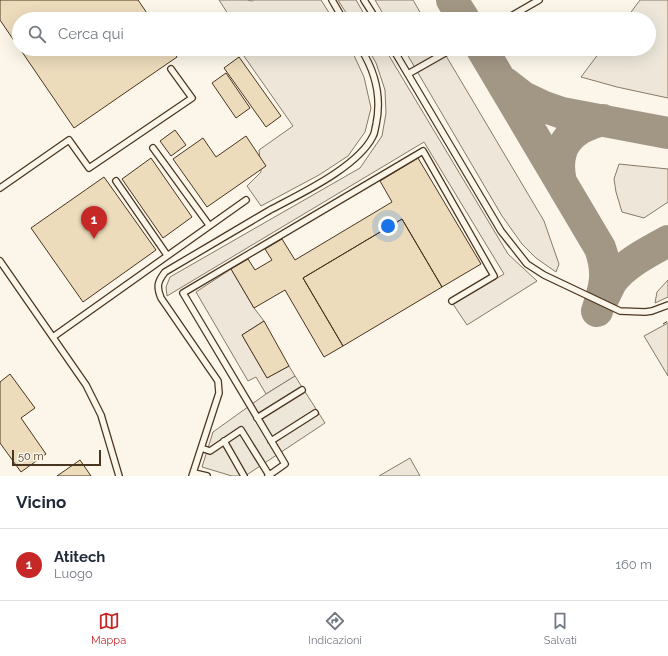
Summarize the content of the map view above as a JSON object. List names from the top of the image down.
{
  "scale_bar": "50 m",
  "page": {
    "search": "Cerca qui",
    "pins": "1",
    "scale": "50 m",
    "heading": "Vicino",
    "list": [
      {
        "mark": "1",
        "name": "Atitech",
        "note": "Luogo",
        "value": "160 m"
      }
    ],
    "nav": ["Mappa", "Indicazioni", "Salvati"]
  }
}
